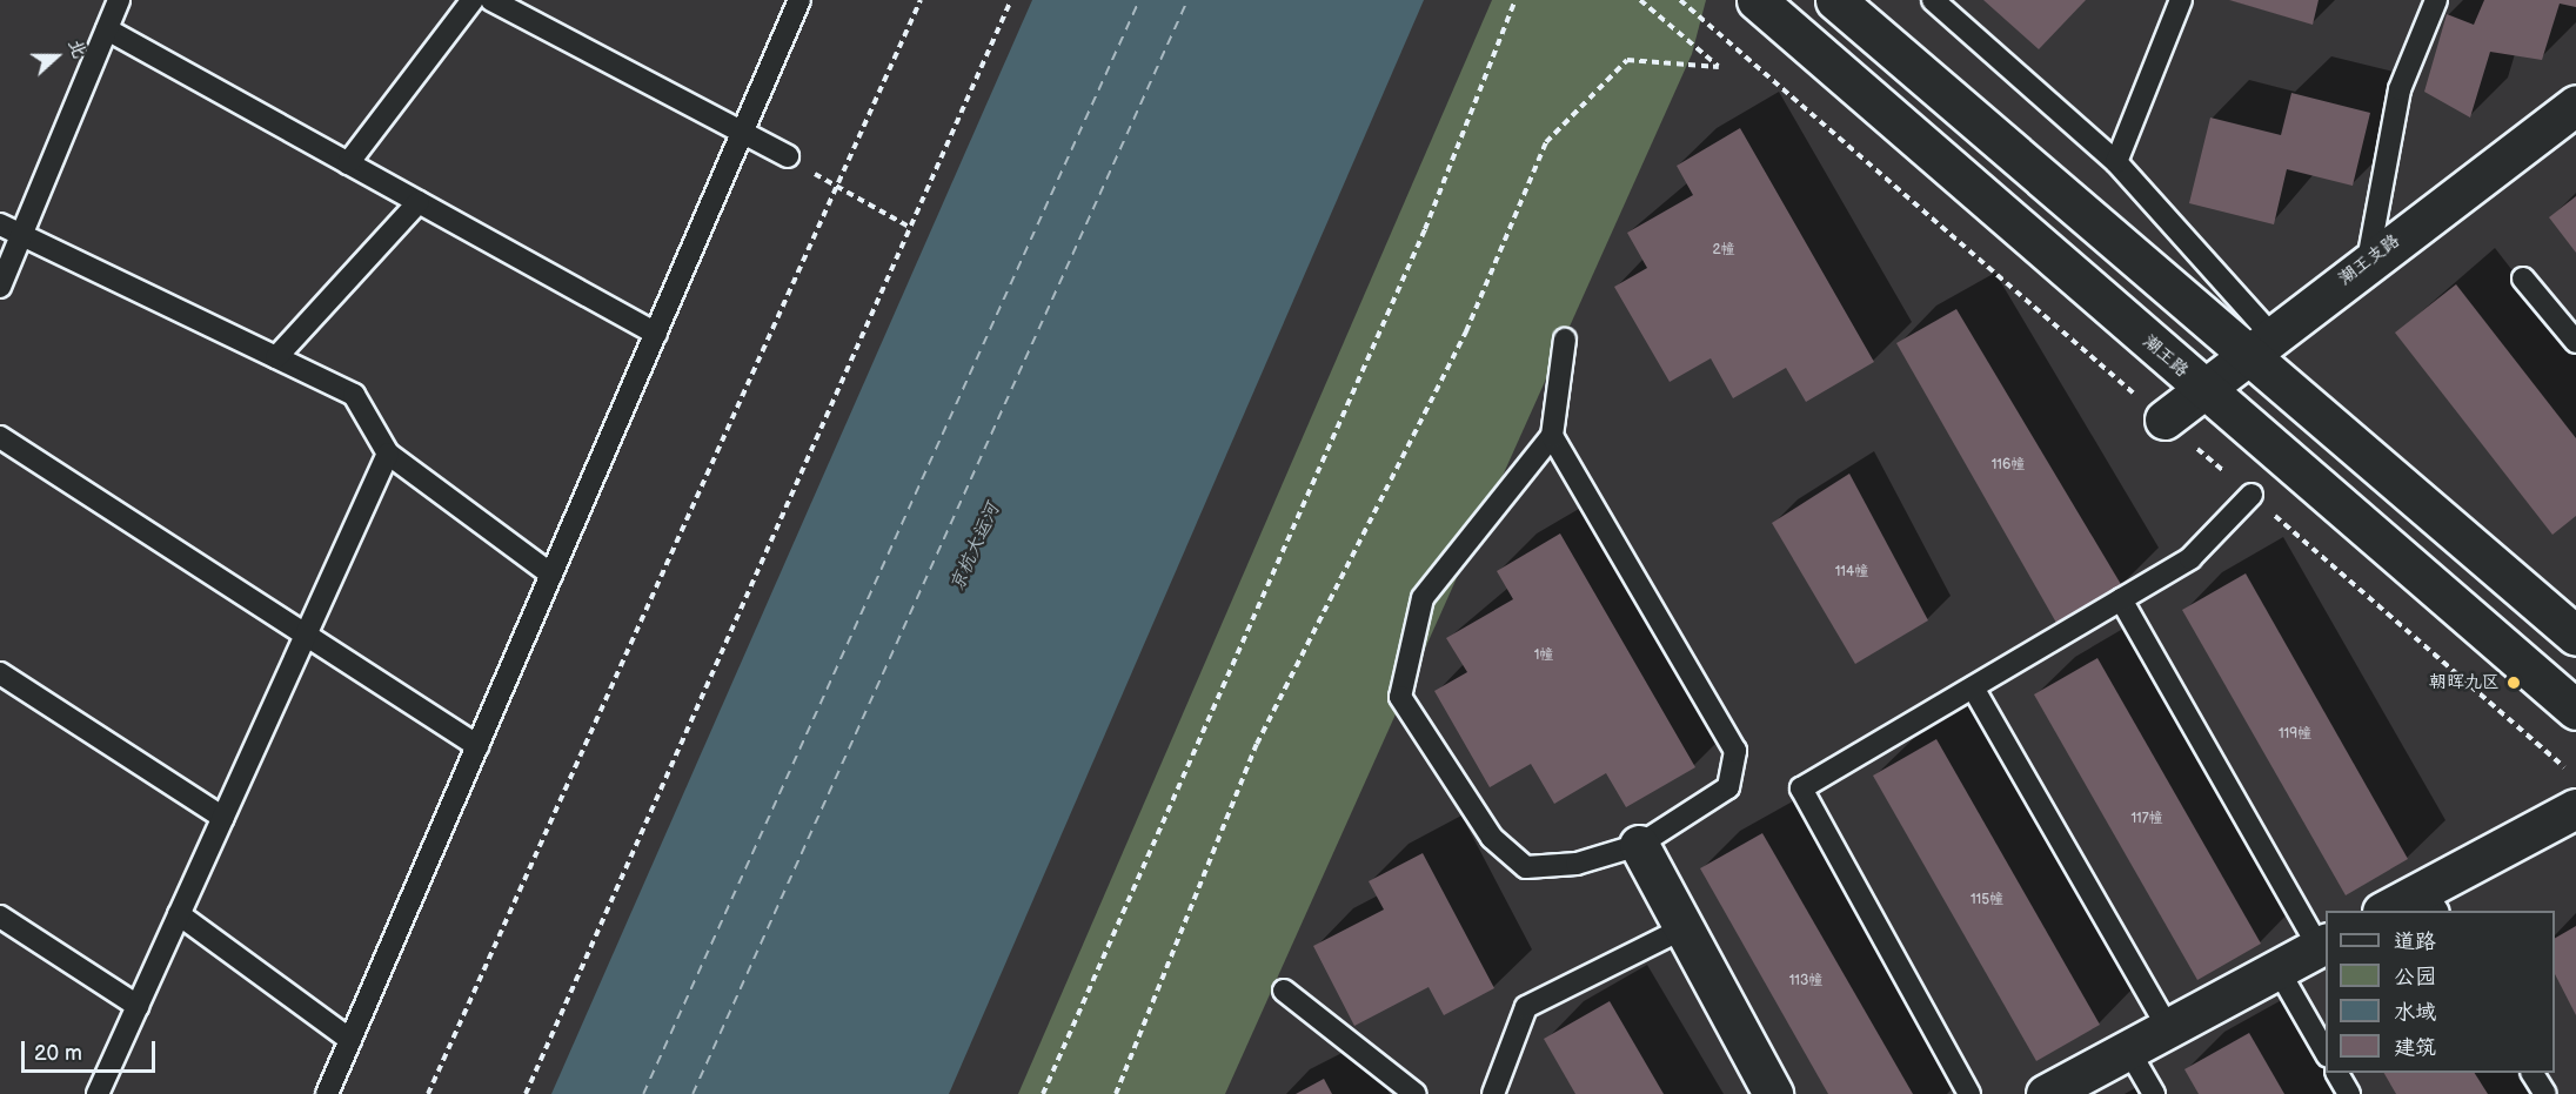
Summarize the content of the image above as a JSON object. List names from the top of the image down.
{
  "streets": {
    "main road": ["潮王支路", "潮王路"]
  },
  "crossings": [
    ["潮王支路", "潮王路"]
  ],
  "water": ["京杭大运河"],
  "places": ["朝晖九区"],
  "house_numbers": [
    "2幢",
    "116幢",
    "114幢",
    "1幢",
    "119幢",
    "117幢",
    "115幢",
    "113幢"
  ],
  "legend": [
    "道路",
    "公园",
    "水域",
    "建筑"
  ],
  "scale_bar": "20 m",
  "north": "right"
}
